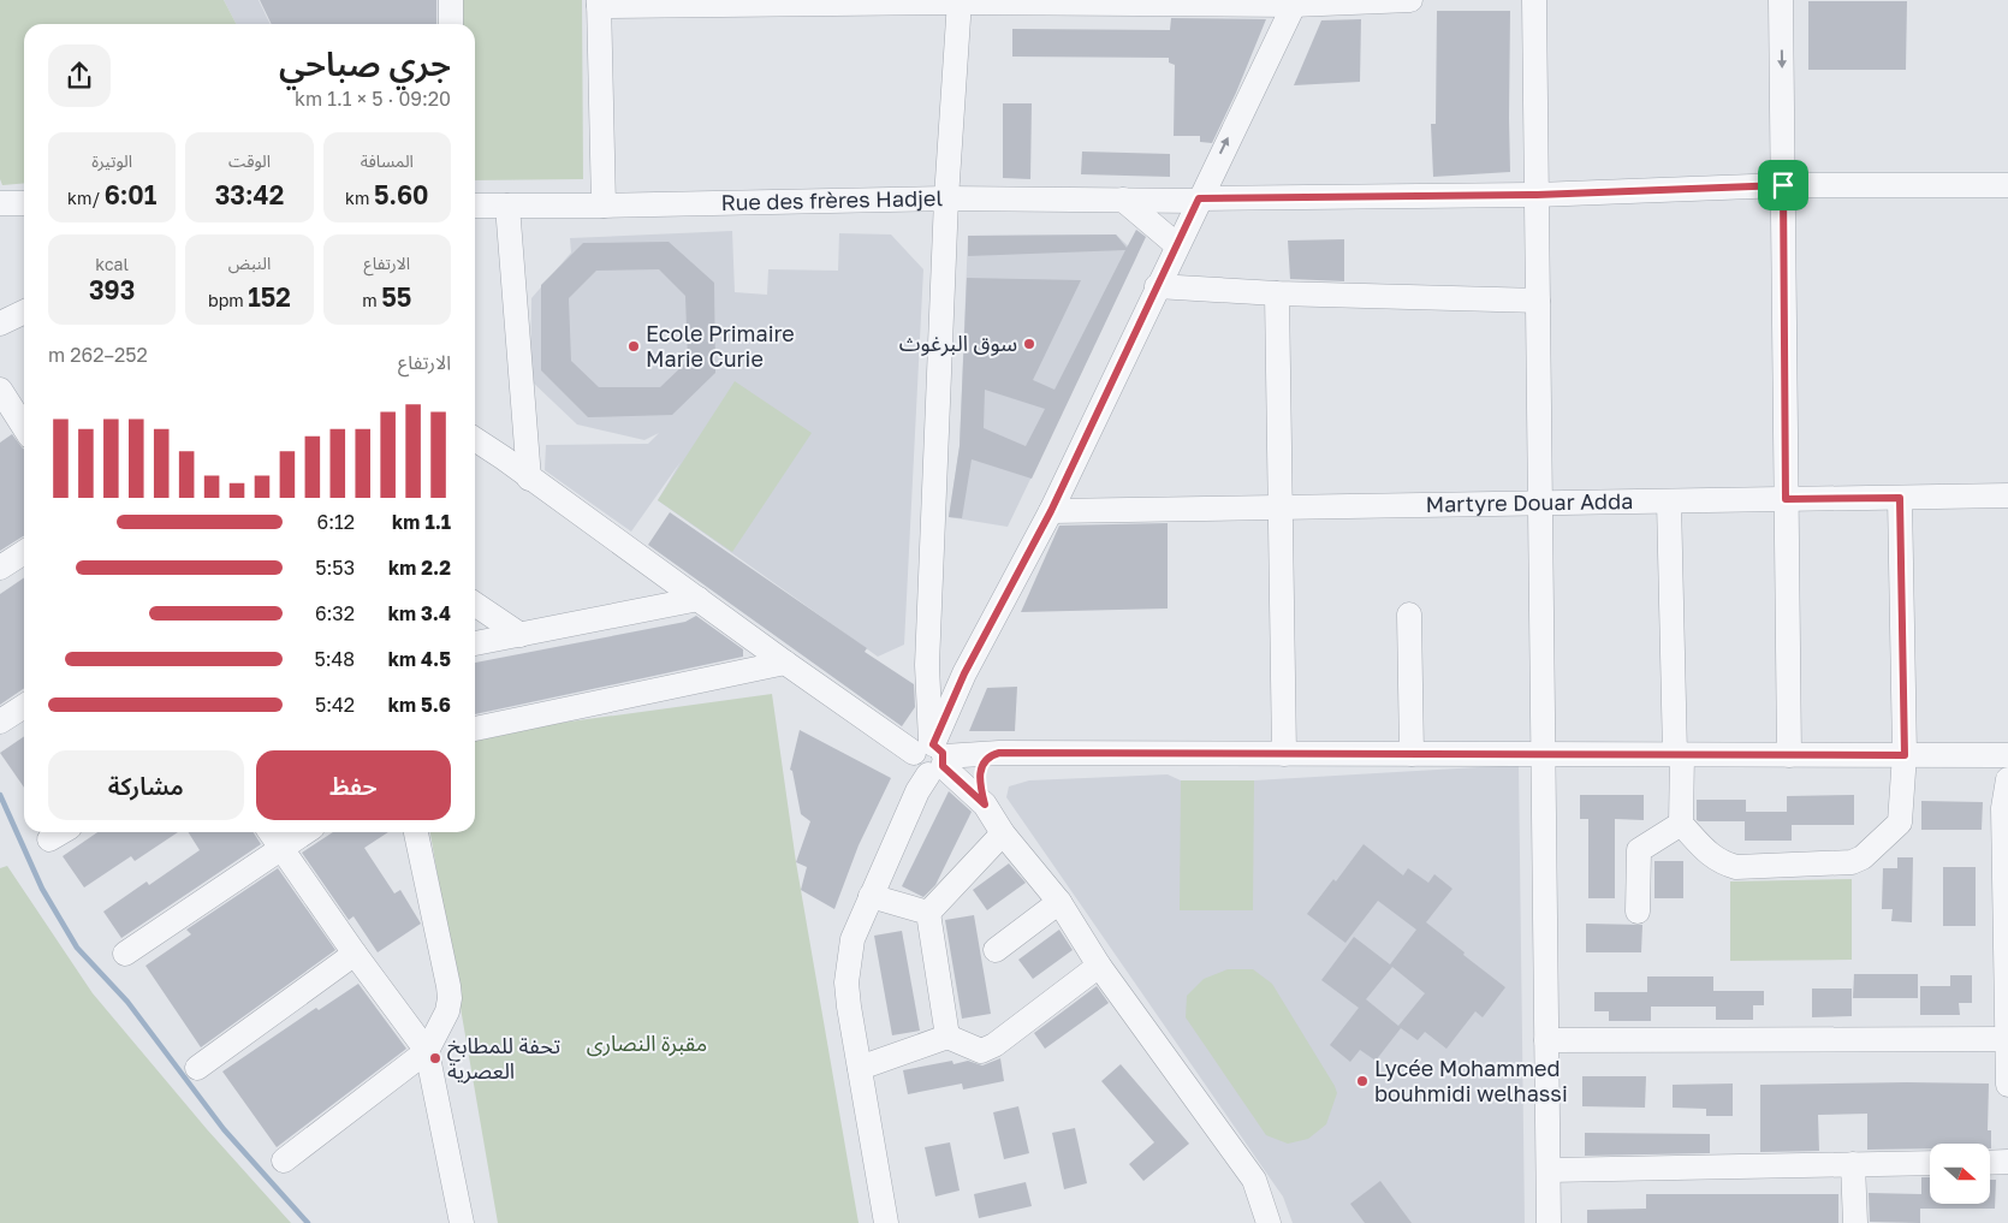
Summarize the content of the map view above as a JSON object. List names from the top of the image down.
{
  "streets": {
    "street": ["Rue des frères Hadjel", "Martyre Douar Adda"]
  },
  "parks": ["مقبرة النصارى"],
  "places": [
    "سوق البرغوث",
    "Ecole Primaire Marie Curie",
    "تحفة للمطابخ العصرية",
    "Lycée Mohammed bouhmidi welhassi"
  ],
  "north": "right",
  "page": {
    "heading": ["جري صباحي", "09:20 · 5 × 1.1 km"],
    "stats": [
      ["المسافة", "5.60 km"],
      ["الوقت", "33:42"],
      ["الوتيرة", "6:01 /km"],
      ["الارتفاع", "55 m"],
      ["النبض", "152 bpm"],
      ["kcal", "393"]
    ],
    "chart": ["الارتفاع", "252–262 m"],
    "list": [
      {
        "name": "1.1 km",
        "note": "6:12"
      },
      {
        "name": "2.2 km",
        "note": "5:53"
      },
      {
        "name": "3.4 km",
        "note": "6:32"
      },
      {
        "name": "4.5 km",
        "note": "5:48"
      },
      {
        "name": "5.6 km",
        "note": "5:42"
      }
    ],
    "buttons": ["حفظ", "مشاركة"]
  }
}
